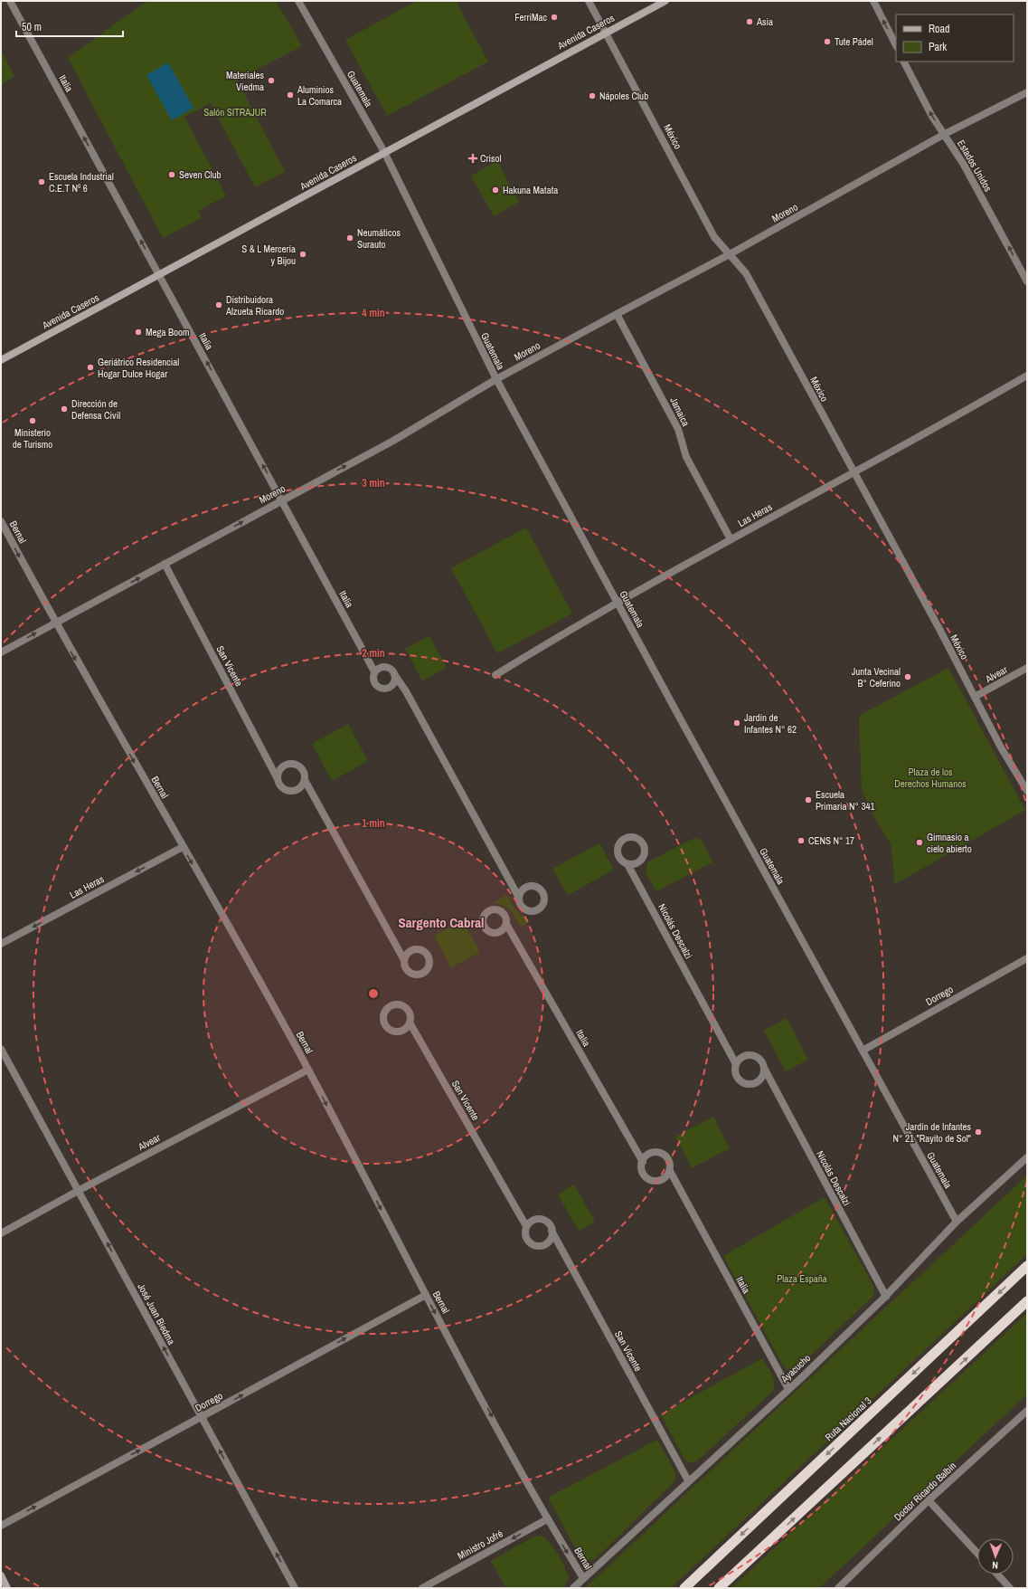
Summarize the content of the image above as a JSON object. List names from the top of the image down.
{
  "streets": {
    "highway": ["Ruta Nacional 3"],
    "main road": ["Avenida Caseros"],
    "street": [
      "Italia",
      "Guatemala",
      "México",
      "Estados Unidos",
      "Moreno",
      "Jamaica",
      "Las Heras",
      "Bernal",
      "San Vicente",
      "Alvear",
      "Nicolás Descalzi",
      "Dorrego",
      "José Juan Biedma",
      "Ayacucho",
      "Doctor Ricardo Balbín",
      "Ministro Jofré"
    ]
  },
  "crossings": [
    ["Avenida Caseros", "Italia"],
    ["Avenida Caseros", "Guatemala"],
    ["Avenida Caseros", "México"],
    ["Italia", "Moreno"],
    ["Italia", "Ayacucho"],
    ["Guatemala", "Moreno"],
    ["Guatemala", "Las Heras"],
    ["Guatemala", "Dorrego"],
    ["Guatemala", "Ayacucho"],
    ["México", "Moreno"],
    ["México", "Las Heras"],
    ["México", "Alvear"],
    ["Estados Unidos", "Moreno"],
    ["Moreno", "Jamaica"],
    ["Moreno", "Bernal"],
    ["Moreno", "San Vicente"],
    ["Jamaica", "Las Heras"],
    ["Las Heras", "Bernal"],
    ["Bernal", "Alvear"],
    ["Bernal", "Dorrego"],
    ["Bernal", "Ayacucho"],
    ["Bernal", "Ministro Jofré"],
    ["San Vicente", "Ayacucho"],
    ["Alvear", "José Juan Biedma"],
    ["Nicolás Descalzi", "Ayacucho"],
    ["Dorrego", "José Juan Biedma"]
  ],
  "one_way": [
    "Italia",
    "Estados Unidos",
    "Moreno",
    "Bernal",
    "Dorrego",
    "José Juan Biedma",
    "Ministro Jofré"
  ],
  "districts": ["Sargento Cabral"],
  "parks": ["Salón SITRAJUR", "Plaza de los Derechos Humanos", "Plaza España"],
  "places": {
    "other": [
      "FerriMac",
      "Asia",
      "Tute Pádel",
      "Materiales Viedma",
      "Aluminios La Comarca",
      "Nápoles Club",
      "Seven Club",
      "Escuela Industrial C.E.T Nº 6",
      "Hakuna Matata",
      "Neumáticos Surauto",
      "S & L Mercería y Bijou",
      "Distribuidora Alzueta Ricardo",
      "Mega Boom",
      "Geriátrico Residencial Hogar Dulce Hogar",
      "Dirección de Defensa Civil",
      "Ministerio de Turismo",
      "Junta Vecinal B° Ceferino",
      "Jardín de Infantes N° 62",
      "Escuela Primaria N° 341",
      "CENS N° 17",
      "Gimnasio a cielo abierto",
      "Jardín de Infantes N° 21 \"Rayito de Sol\""
    ],
    "health": ["Crisol"]
  },
  "legend": ["Road", "Park"],
  "scale_bar": "50 m",
  "north": "bottom",
  "rings": [
    "4 min",
    "3 min",
    "2 min",
    "1 min"
  ]
}
